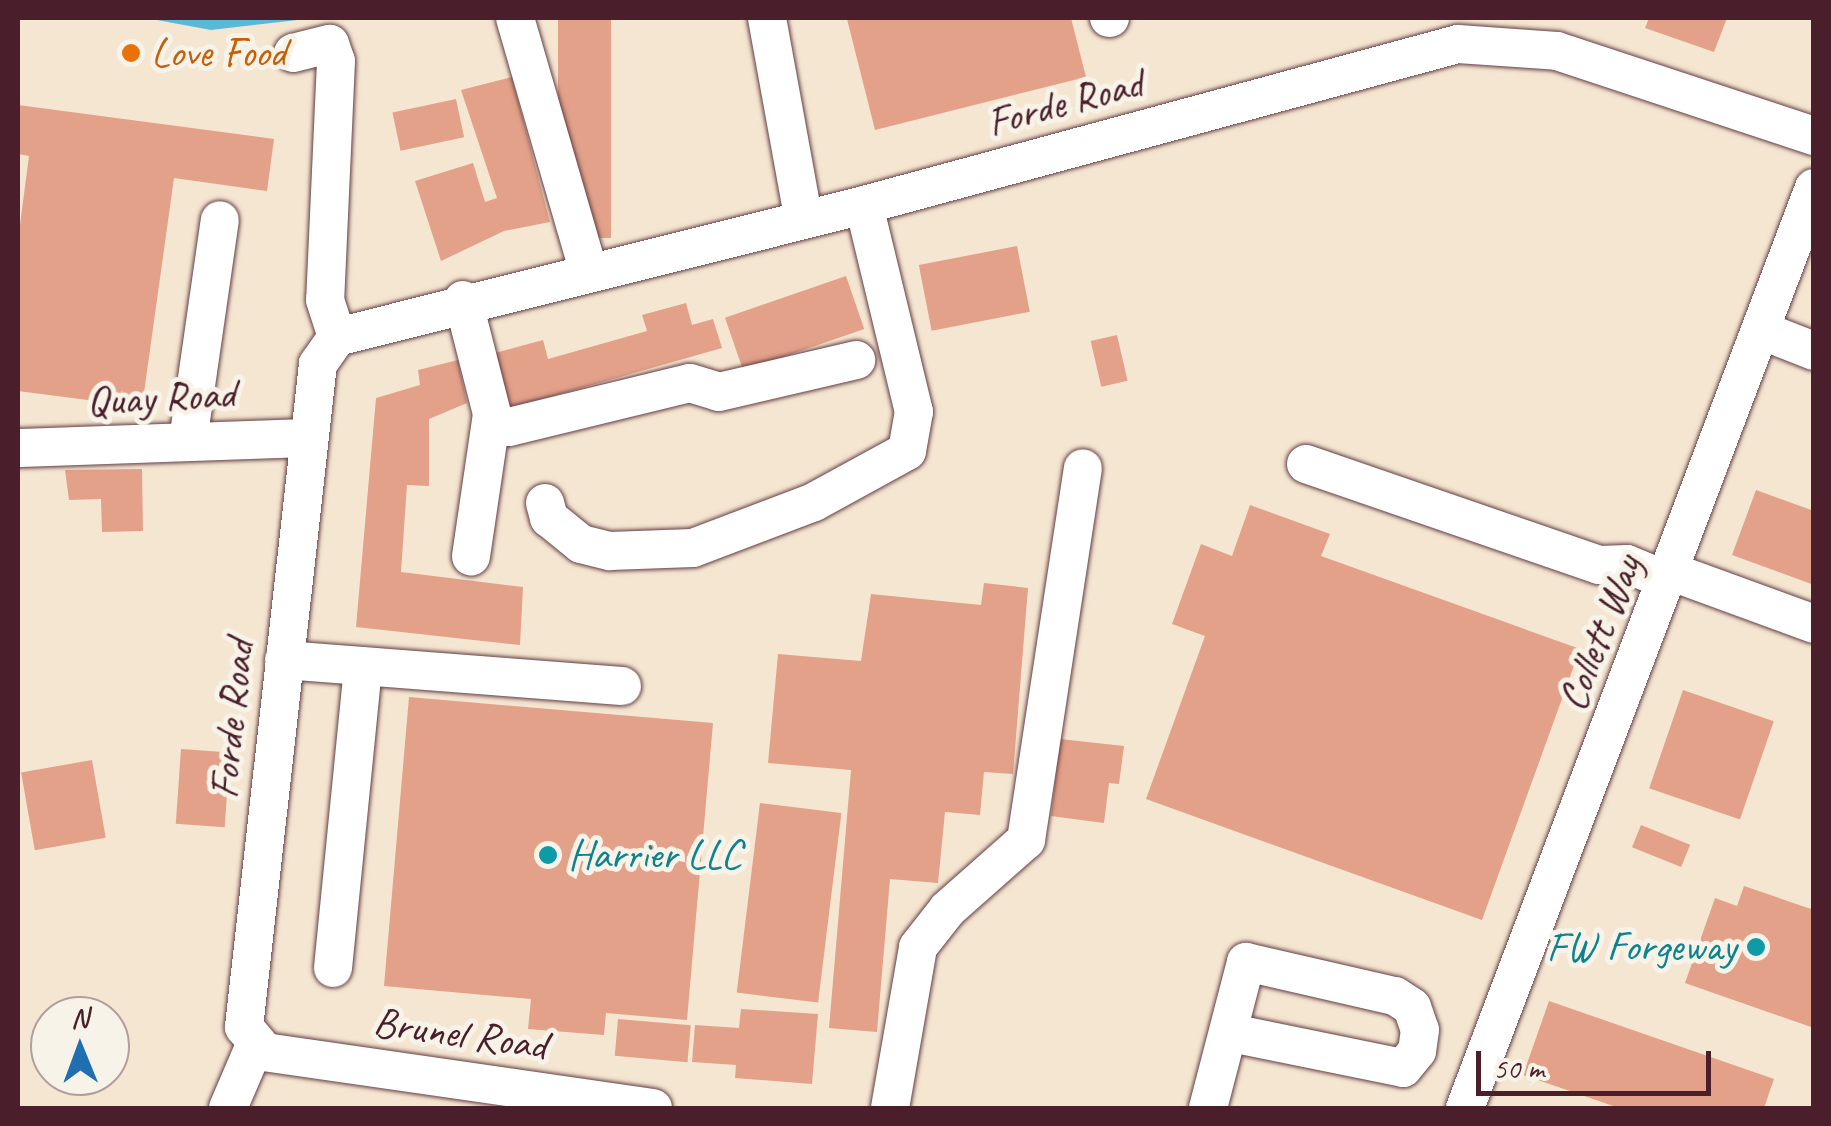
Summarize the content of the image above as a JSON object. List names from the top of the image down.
{
  "streets": {
    "street": [
      "Forde Road",
      "Quay Road",
      "Collett Way",
      "Brunel Road"
    ]
  },
  "crossings": [
    ["Forde Road", "Quay Road"],
    ["Forde Road", "Brunel Road"]
  ],
  "places": ["Love Food", "Harrier LLC", "FW Forgeway"],
  "scale_bar": "50 m",
  "north": "top"
}
